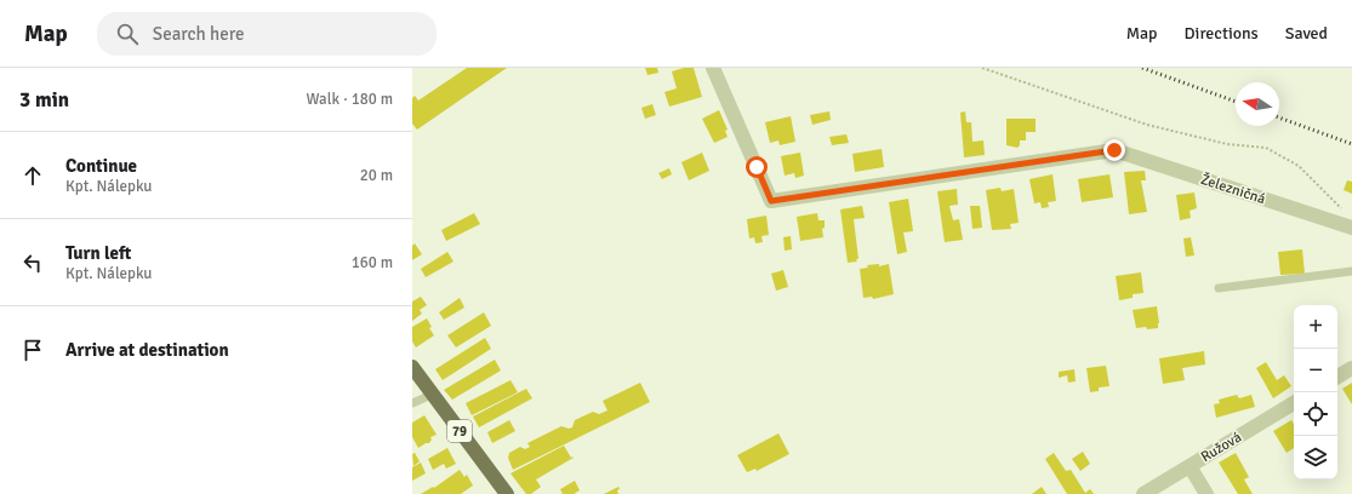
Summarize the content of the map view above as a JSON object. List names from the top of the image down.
{
  "streets": {
    "main road": ["79"],
    "street": ["Železničná", "Ružová"]
  },
  "north": "left",
  "page": {
    "header": "Map",
    "search": "Search here",
    "nav": ["Map", "Directions", "Saved"],
    "heading": ["3 min", "Walk · 180 m"],
    "list": [
      ["Continue", "Kpt. Nálepku", "20 m"],
      ["Turn left", "Kpt. Nálepku", "160 m"],
      "Arrive at destination"
    ],
    "map_buttons": ["+", "−"]
  }
}
